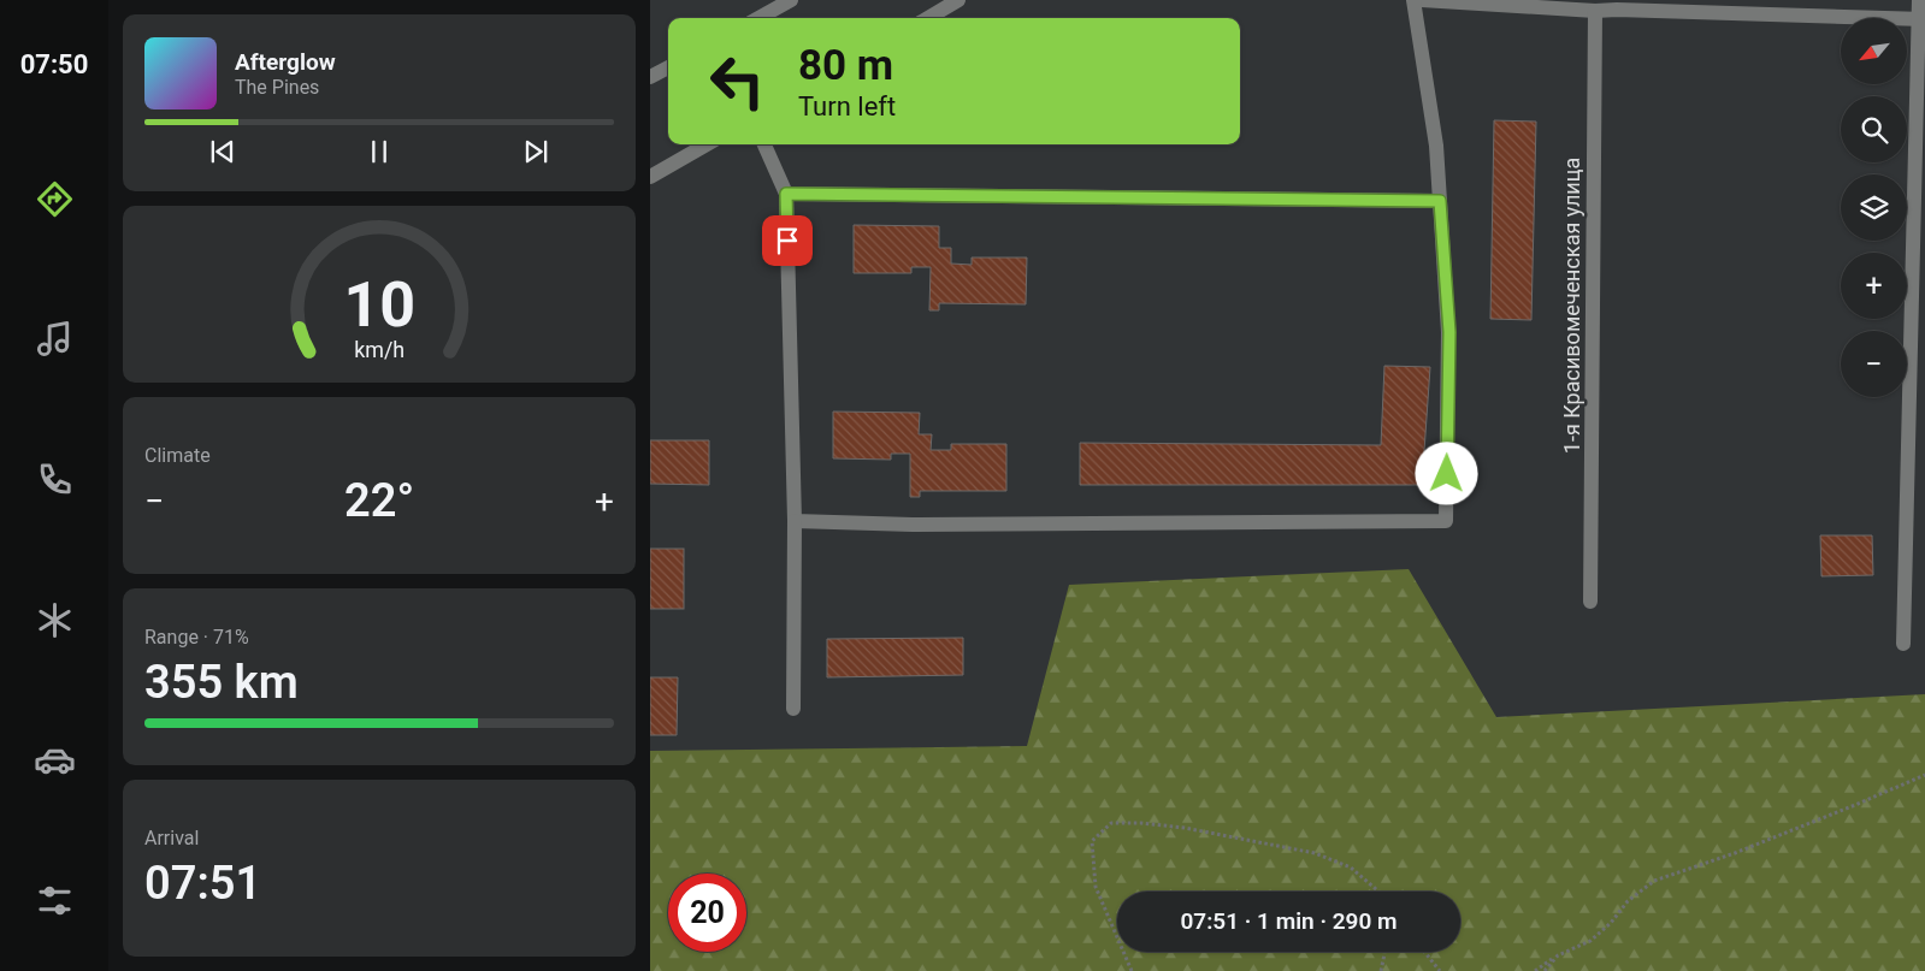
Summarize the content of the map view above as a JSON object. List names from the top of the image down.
{
  "streets": {
    "street": ["1-я Красивомеченская улица"]
  },
  "north": "bottom left",
  "page": {
    "tabs": "07:50",
    "map_buttons": ["+", "−"],
    "turn": ["80 m", "Turn left"],
    "song": ["Afterglow", "The Pines"],
    "tile": [
      "Climate",
      ["Range · 71%", "355 km"],
      ["Arrival", "07:51"]
    ],
    "heat": ["−", "22°", "+"],
    "limit": "20",
    "trip": "07:51 · 1 min · 290 m",
    "gauge": ["10", "km/h"]
  }
}
